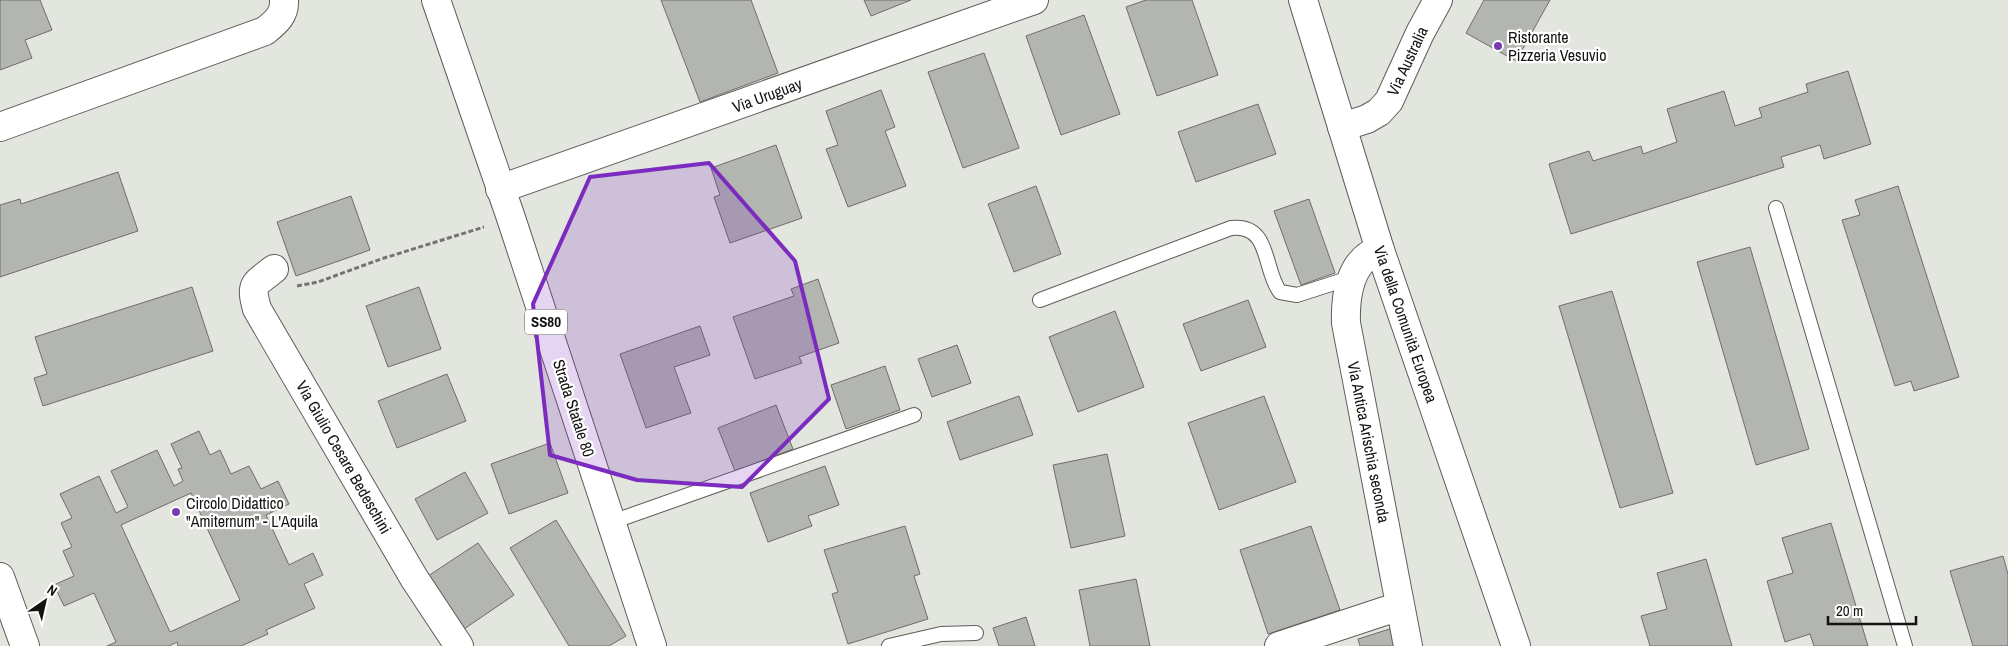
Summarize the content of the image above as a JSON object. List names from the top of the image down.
{
  "streets": {
    "street": [
      "Via Australia",
      "Via Uruguay",
      "SS80",
      "Via della Comunità Europea",
      "Strada Statale 80",
      "Via Antica Arischia seconda",
      "Via Giulio Cesare Bedeschini"
    ]
  },
  "crossings": [
    ["Via Australia", "Via della Comunità Europea"],
    ["Via Uruguay", "Strada Statale 80"],
    ["Via della Comunità Europea", "Via Antica Arischia seconda"]
  ],
  "places": ["Ristorante Pizzeria Vesuvio", "Circolo Didattico \"Amiternum\" - L'Aquila"],
  "scale_bar": "20 m",
  "north": "top right"
}
